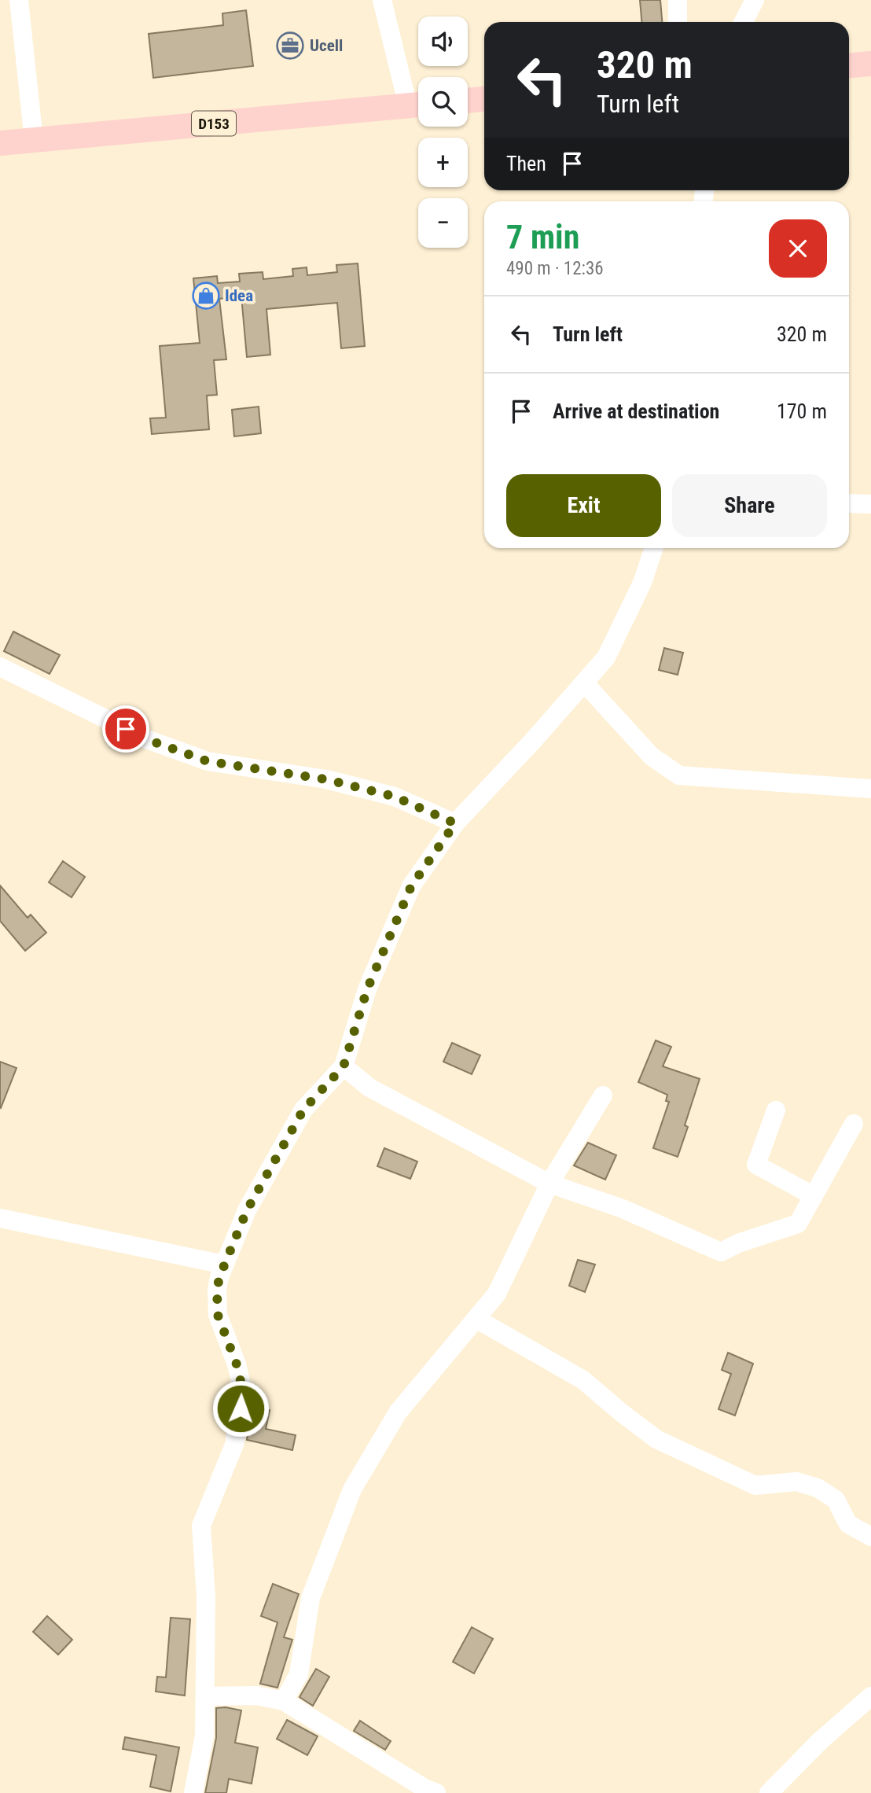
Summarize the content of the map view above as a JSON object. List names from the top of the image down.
{
  "streets": {
    "main road": ["D153"]
  },
  "places": {
    "office": ["Ucell"],
    "shop": ["Idea"]
  },
  "page": {
    "map_buttons": ["+", "−"],
    "turn": ["320 m", "Turn left"],
    "then": "Then",
    "heading": ["7 min", "490 m · 12:36"],
    "list": [
      {
        "name": "Turn left",
        "value": "320 m"
      },
      {
        "name": "Arrive at destination",
        "value": "170 m"
      }
    ],
    "buttons": ["Exit", "Share"]
  }
}
